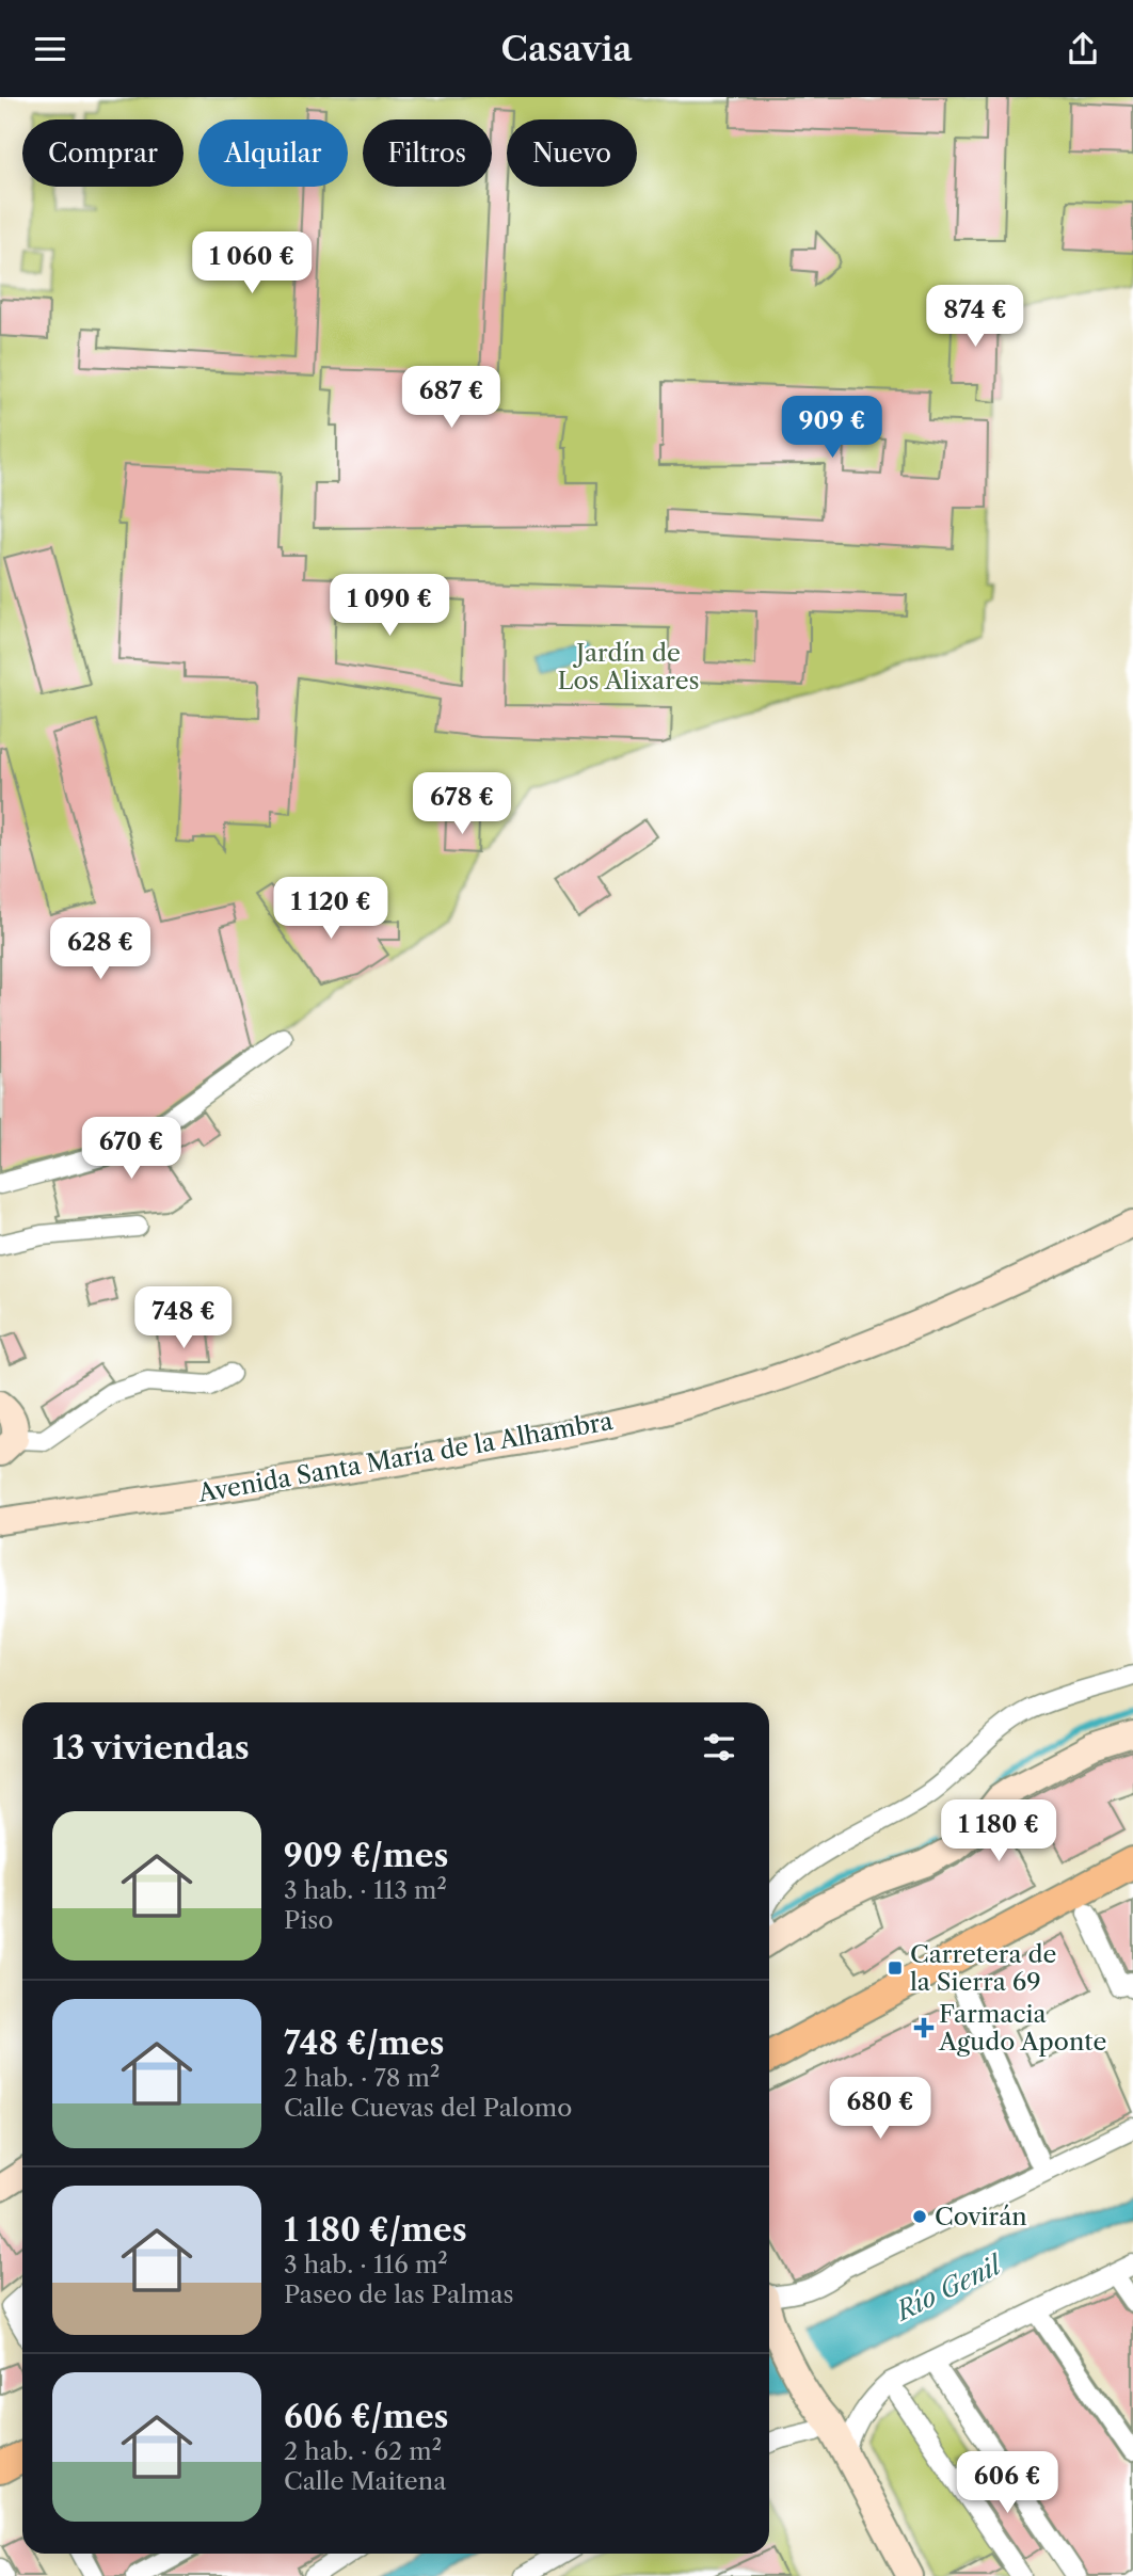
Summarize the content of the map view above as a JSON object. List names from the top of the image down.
{
  "streets": {
    "street": ["Avenida Santa María de la Alhambra"]
  },
  "water": ["Río Genil"],
  "parks": ["Jardín de Los Alixares"],
  "places": {
    "transit": ["Carretera de la Sierra 69"],
    "health": ["Farmacia Agudo Aponte"],
    "other": ["Covirán"]
  },
  "page": {
    "header": "Casavia",
    "chip": [
      "Comprar",
      "Alquilar",
      "Filtros",
      "Nuevo"
    ],
    "price": [
      "1 060 €",
      "874 €",
      "687 €",
      "909 €",
      "1 090 €",
      "678 €",
      "1 120 €",
      "628 €",
      "670 €",
      "748 €",
      "1 180 €",
      "680 €",
      "606 €"
    ],
    "heading": "13 viviendas",
    "list": [
      {
        "name": "909 €/mes",
        "note": "3 hab. · 113 m² · Piso"
      },
      {
        "name": "748 €/mes",
        "note": "2 hab. · 78 m² · Calle Cuevas del Palomo"
      },
      {
        "name": "1 180 €/mes",
        "note": "3 hab. · 116 m² · Paseo de las Palmas"
      },
      {
        "name": "606 €/mes",
        "note": "2 hab. · 62 m² · Calle Maitena"
      }
    ]
  }
}
